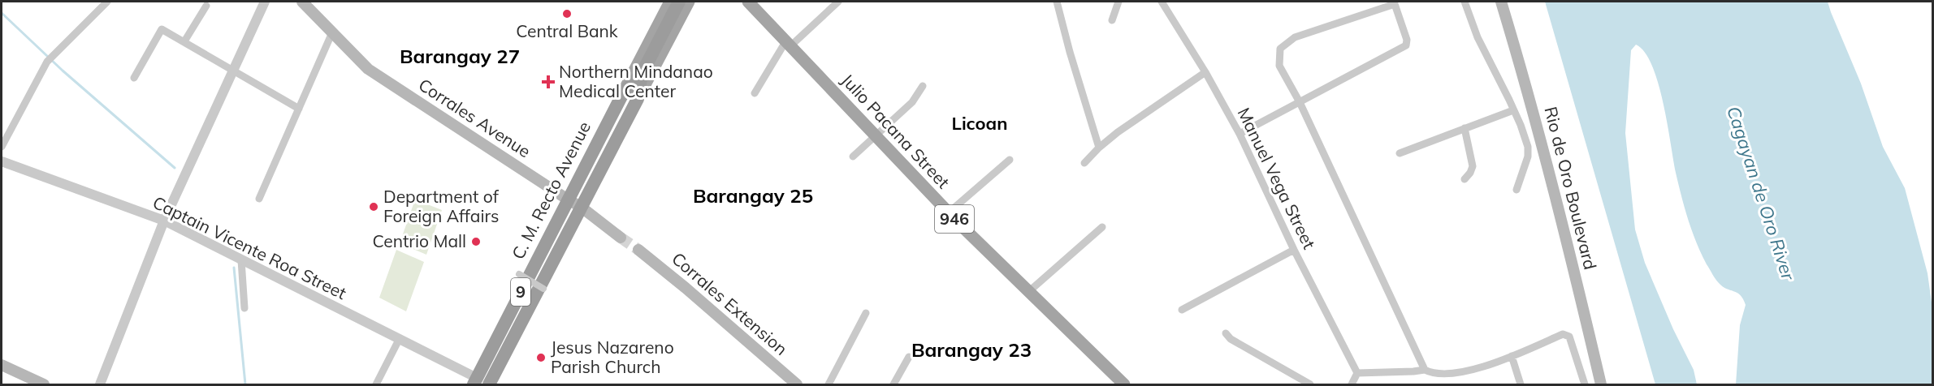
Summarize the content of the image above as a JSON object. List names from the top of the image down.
{
  "streets": {
    "highway": ["C. M. Recto Avenue", "9"],
    "main road": [
      "Corrales Avenue",
      "Julio Pacana Street",
      "Rio de Oro Boulevard",
      "946",
      "Corrales Extension"
    ],
    "street": ["Manuel Vega Street", "Captain Vicente Roa Street"]
  },
  "crossings": [
    ["Corrales Avenue", "C. M. Recto Avenue"],
    ["C. M. Recto Avenue", "Captain Vicente Roa Street"]
  ],
  "districts": [
    "Barangay 27",
    "Licoan",
    "Barangay 25",
    "Barangay 23"
  ],
  "water": ["Cagayan de Oro River"],
  "places": {
    "other": [
      "Central Bank",
      "Department of Foreign Affairs",
      "Centrio Mall",
      "Jesus Nazareno Parish Church"
    ],
    "health": ["Northern Mindanao Medical Center"]
  }
}
